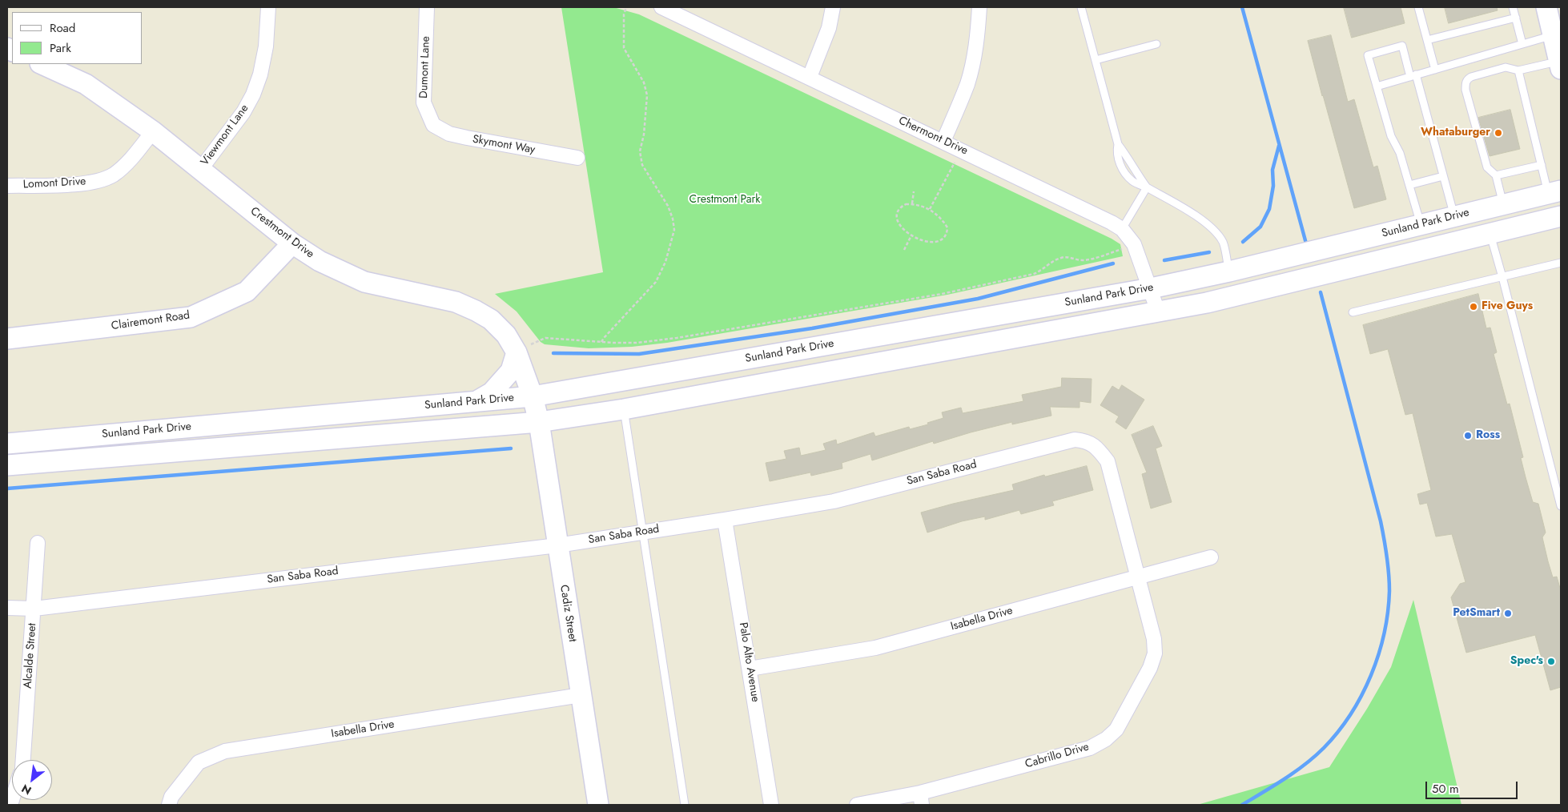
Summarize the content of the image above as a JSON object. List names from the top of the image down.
{
  "streets": {
    "main road": [
      "Sunland Park Drive",
      "Crestmont Drive",
      "Clairemont Road",
      "Cadiz Street"
    ],
    "street": [
      "Dumont Lane",
      "Viewmont Lane",
      "Chermont Drive",
      "Skymont Way",
      "Lomont Drive",
      "San Saba Road",
      "Isabella Drive",
      "Alcalde Street",
      "Palo Alto Avenue",
      "Cabrillo Drive"
    ]
  },
  "crossings": [
    ["Dumont Lane", "Skymont Way"],
    ["Viewmont Lane", "Crestmont Drive"],
    ["Chermont Drive", "Sunland Park Drive"],
    ["Lomont Drive", "Crestmont Drive"],
    ["Sunland Park Drive", "Crestmont Drive"],
    ["Sunland Park Drive", "Cadiz Street"],
    ["Crestmont Drive", "Clairemont Road"],
    ["Crestmont Drive", "Cadiz Street"],
    ["San Saba Road", "Cadiz Street"],
    ["San Saba Road", "Isabella Drive"],
    ["San Saba Road", "Alcalde Street"],
    ["San Saba Road", "Palo Alto Avenue"],
    ["San Saba Road", "Cabrillo Drive"],
    ["Cadiz Street", "Isabella Drive"],
    ["Isabella Drive", "Palo Alto Avenue"],
    ["Isabella Drive", "Cabrillo Drive"]
  ],
  "parks": ["Crestmont Park"],
  "places": [
    "Whataburger",
    "Five Guys",
    "Ross",
    "PetSmart",
    "Spec's"
  ],
  "legend": ["Road", "Park"],
  "scale_bar": "50 m",
  "north": "bottom left"
}
